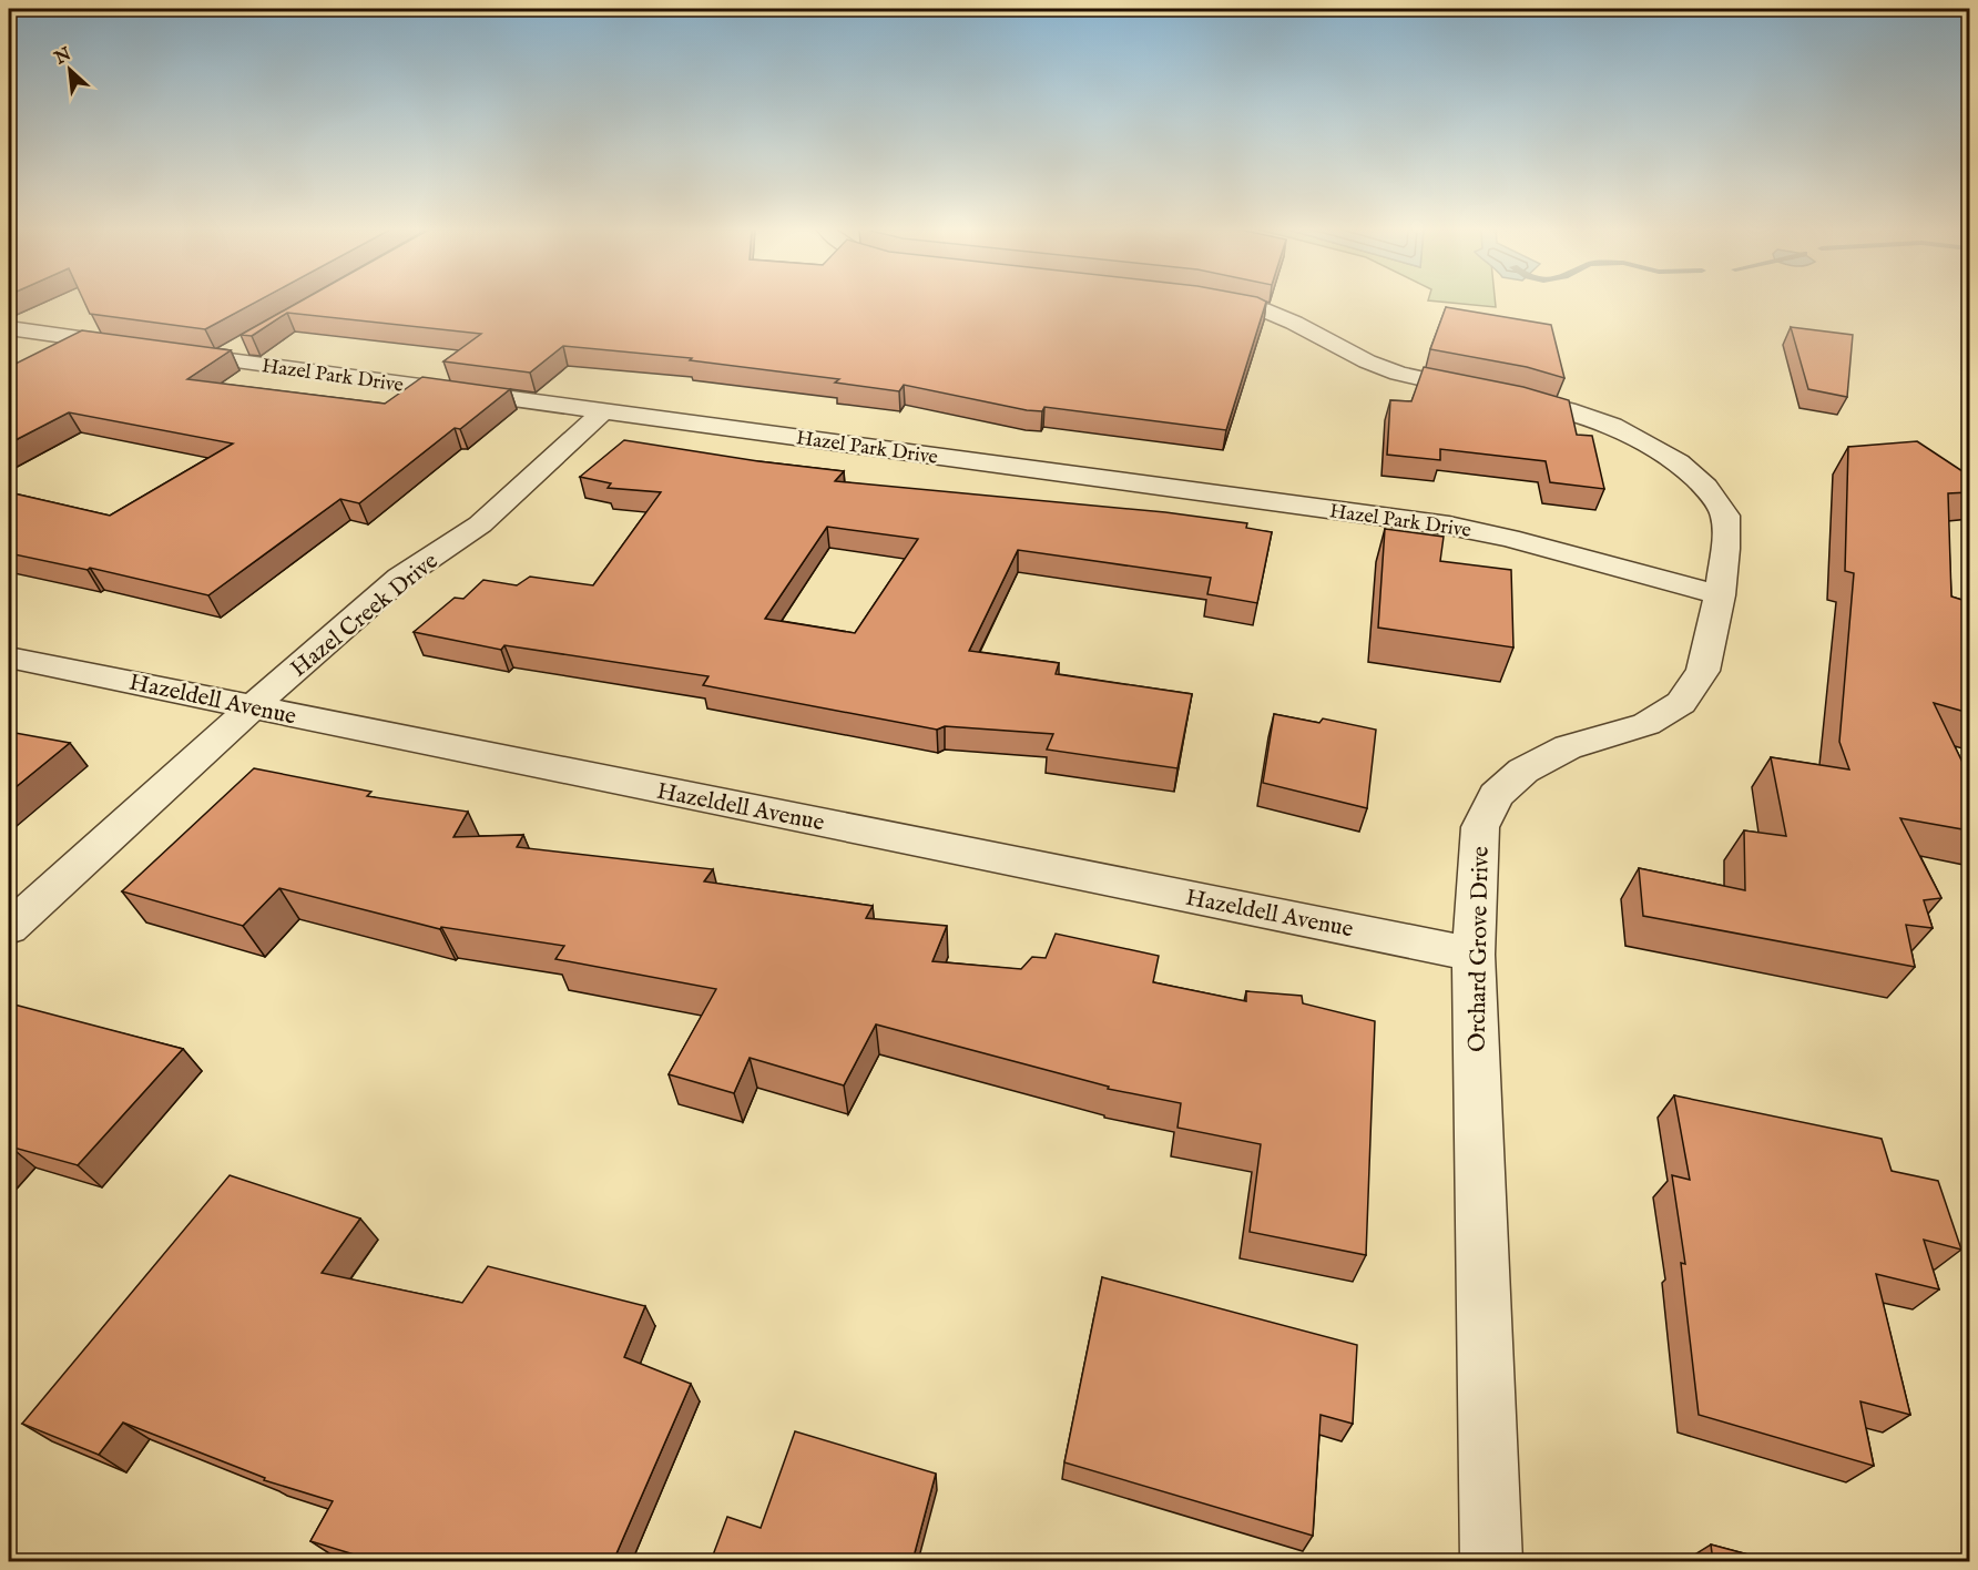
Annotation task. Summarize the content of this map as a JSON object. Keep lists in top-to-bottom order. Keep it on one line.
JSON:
{"streets":{"street":["Hazel Park Drive","Hazel Creek Drive","Hazeldell Avenue","Orchard Grove Drive"]},"crossings":[["Hazel Park Drive","Hazel Creek Drive"],["Hazel Park Drive","Orchard Grove Drive"],["Hazel Creek Drive","Hazeldell Avenue"],["Hazeldell Avenue","Orchard Grove Drive"]],"north":"top left"}
